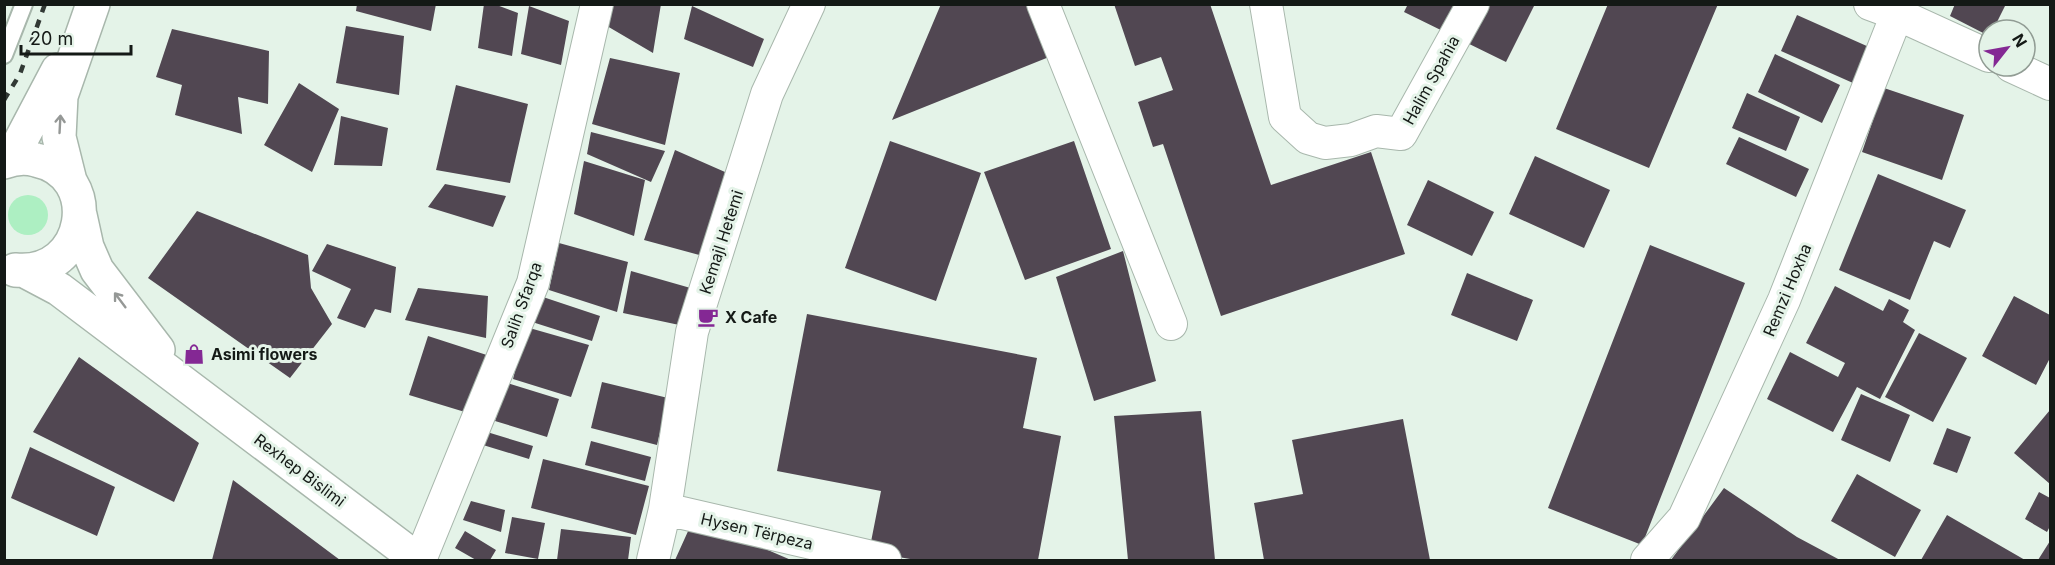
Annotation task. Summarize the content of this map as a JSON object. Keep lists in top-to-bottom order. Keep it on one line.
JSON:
{"streets":{"main road":["Rexhep Bislimi"],"street":["Halim Spahia","Kemajl Hetemi","Remzi Hoxha","Salih Sfarqa","Hysen Tërpeza"]},"crossings":[["Kemajl Hetemi","Hysen Tërpeza"],["Salih Sfarqa","Rexhep Bislimi"]],"one_way":["Rexhep Bislimi"],"places":{"cafe":["X Cafe"],"shop":["Asimi flowers"]},"scale_bar":"20 m","north":"top right"}
